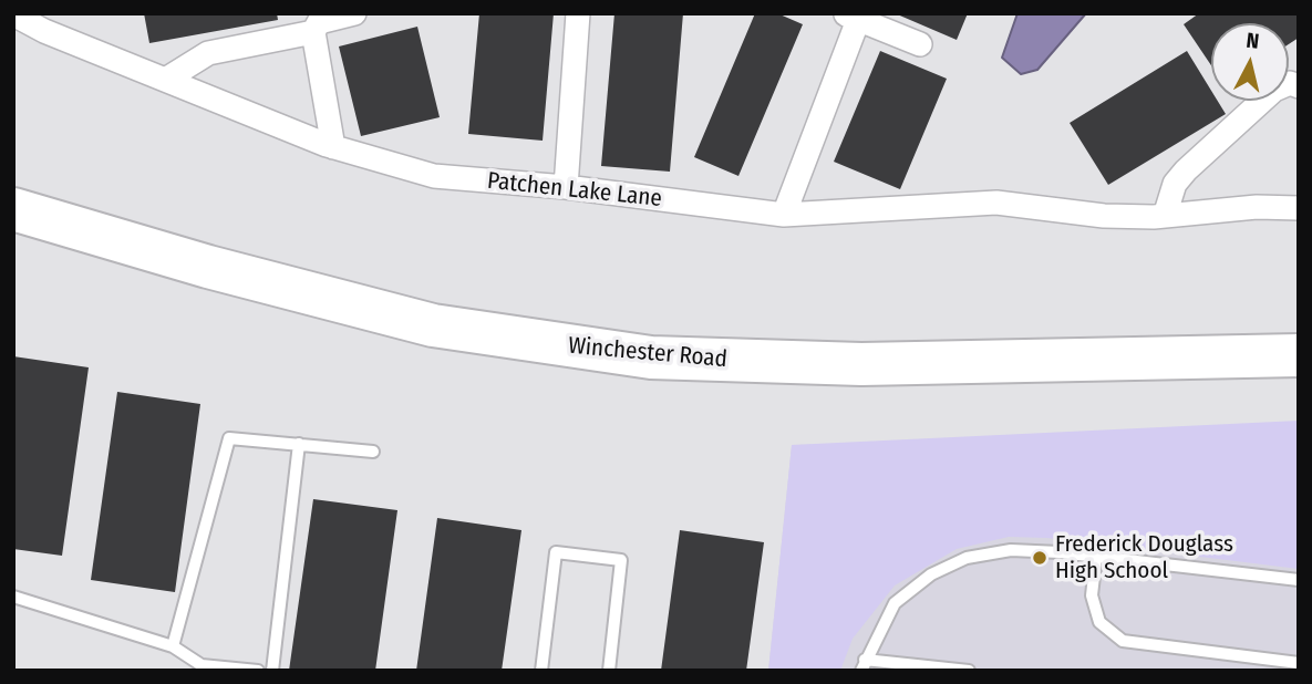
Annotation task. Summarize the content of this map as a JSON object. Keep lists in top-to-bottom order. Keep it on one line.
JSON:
{"streets":{"highway":["Winchester Road"],"street":["Patchen Lake Lane"]},"places":["Frederick Douglass High School"],"north":"top"}
